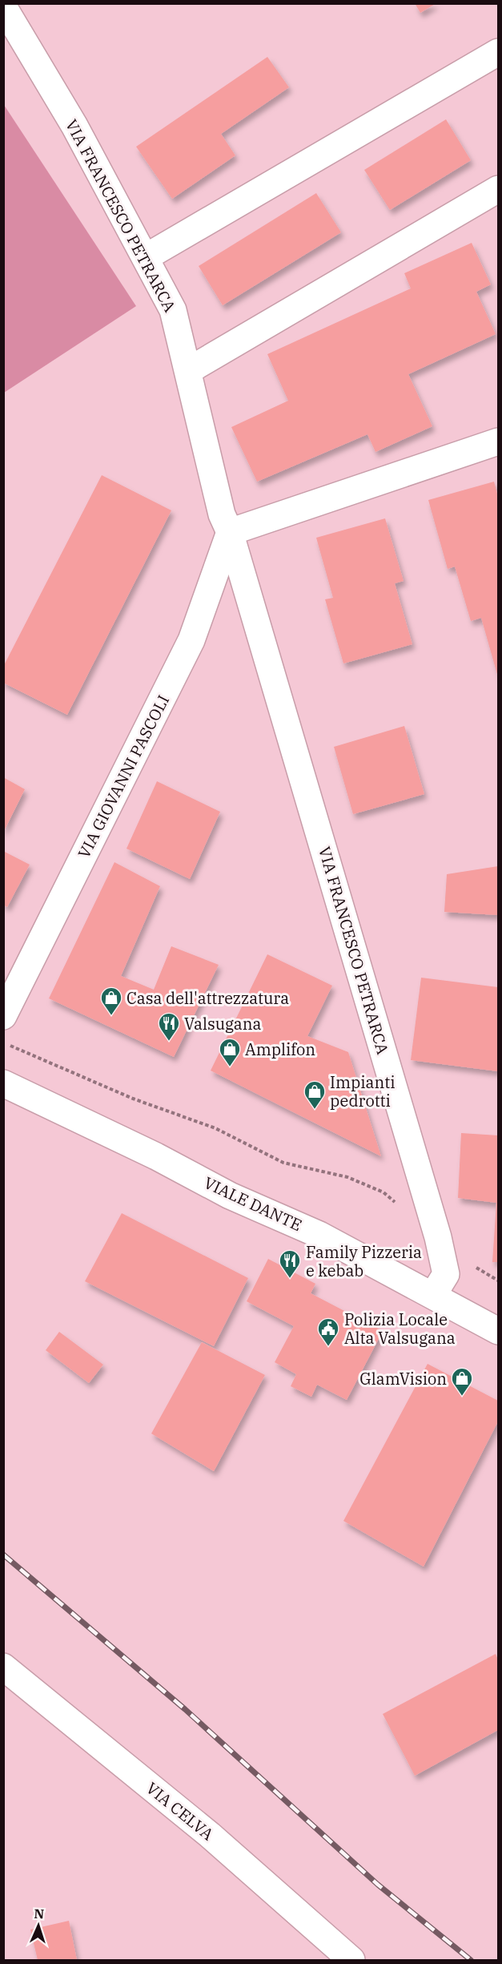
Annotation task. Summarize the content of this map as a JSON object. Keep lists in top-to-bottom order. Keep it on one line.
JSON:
{"streets":{"street":["VIA FRANCESCO PETRARCA","VIA GIOVANNI PASCOLI","VIALE DANTE","VIA CELVA"]},"crossings":[["VIA FRANCESCO PETRARCA","VIA GIOVANNI PASCOLI"],["VIA FRANCESCO PETRARCA","VIALE DANTE"]],"places":{"shop":["Casa dell'attrezzatura","Amplifon","Impianti pedrotti","GlamVision"],"restaurant":["Valsugana","Family Pizzeria e kebab"],"public building":["Polizia Locale Alta Valsugana"]},"north":"top"}
